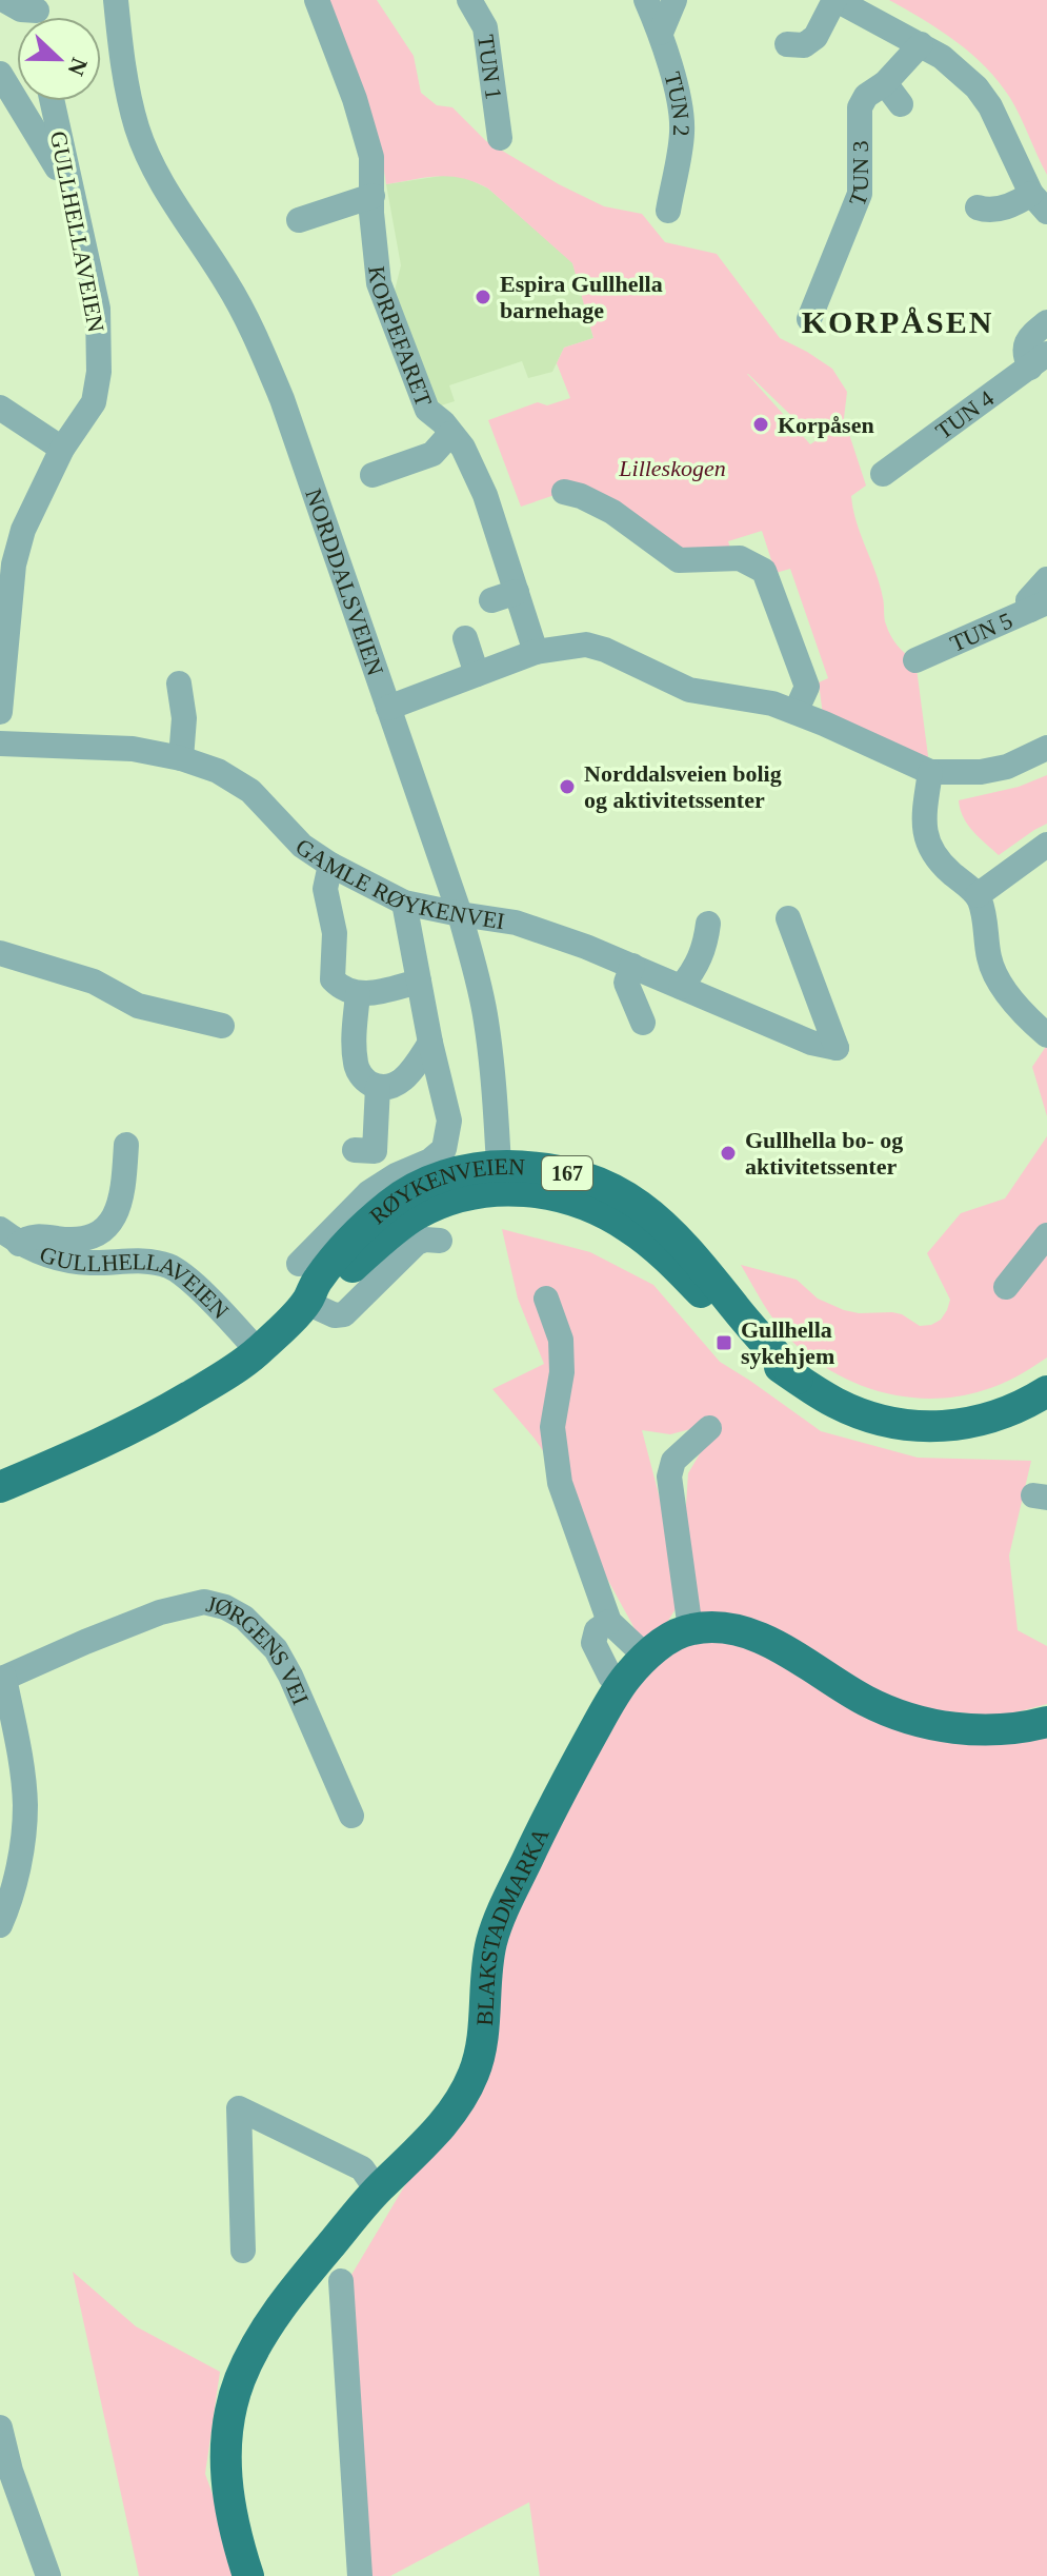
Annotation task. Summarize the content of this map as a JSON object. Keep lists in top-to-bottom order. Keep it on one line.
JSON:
{"streets":{"main road":["167","RØYKENVEIEN","BLAKSTADMARKA"],"street":["TUN 1","TUN 2","TUN 3","GULLHELLAVEIEN","KORPEFARET","TUN 4","NORDDALSVEIEN","TUN 5","GAMLE RØYKENVEI","JØRGENS VEI"]},"crossings":[["GULLHELLAVEIEN","RØYKENVEIEN"],["NORDDALSVEIEN","GAMLE RØYKENVEI"],["NORDDALSVEIEN","RØYKENVEIEN"]],"districts":["KORPÅSEN"],"parks":["Lilleskogen"],"places":{"other":["Espira Gullhella barnehage","Korpåsen","Norddalsveien bolig og aktivitetssenter","Gullhella bo- og aktivitetssenter"],"transit":["Gullhella sykehjem"]},"north":"right"}
